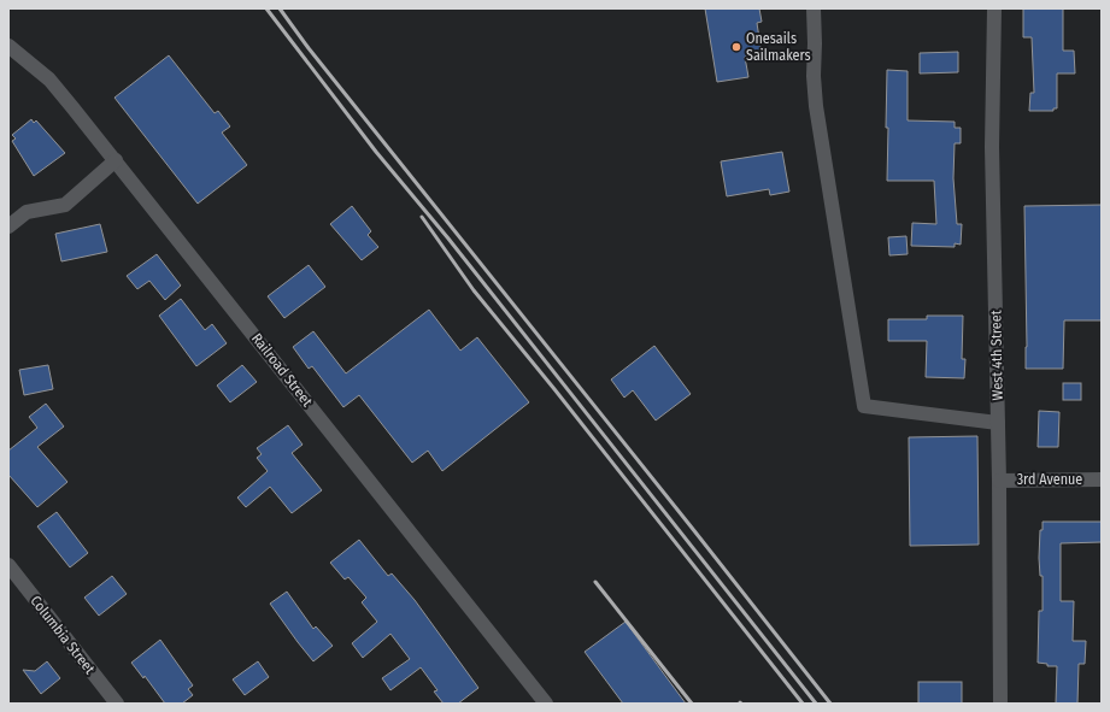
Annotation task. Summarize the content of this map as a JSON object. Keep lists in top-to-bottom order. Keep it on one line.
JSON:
{"streets":{"street":["West 4th Street","Railroad Street","3rd Avenue","Columbia Street"]},"crossings":[["West 4th Street","3rd Avenue"]],"places":["Onesails Sailmakers"]}
